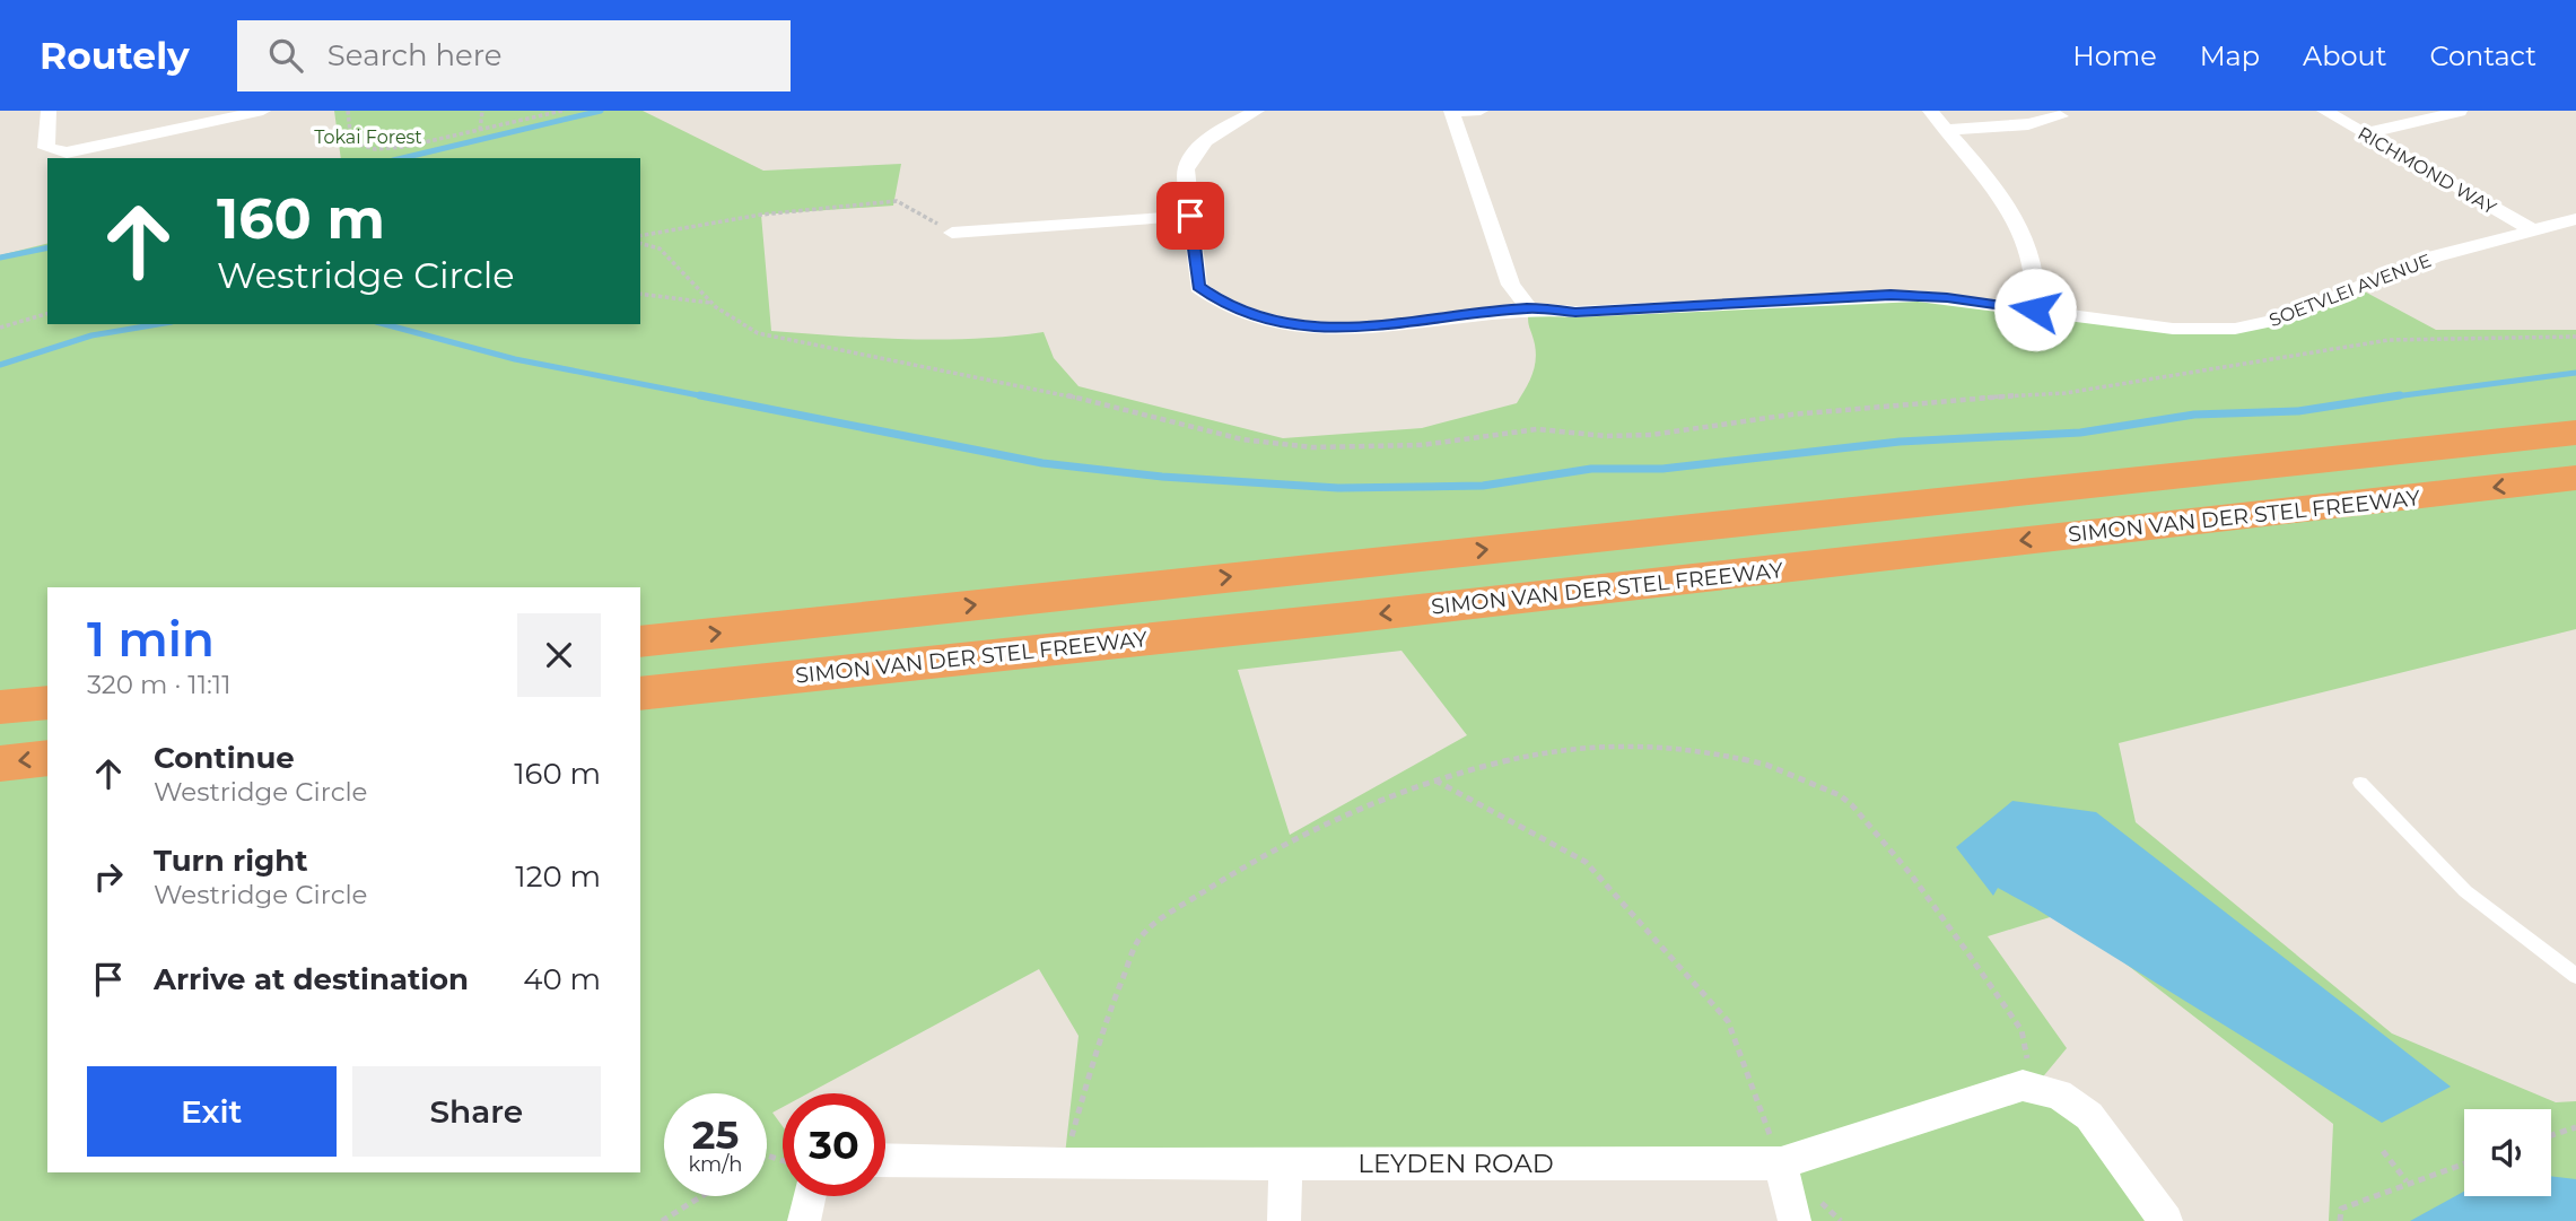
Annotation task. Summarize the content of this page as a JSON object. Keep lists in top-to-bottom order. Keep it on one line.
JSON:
{"streets":{"highway":["SIMON VAN DER STEL FREEWAY"],"street":["RICHMOND WAY","SOETVLEI AVENUE","LEYDEN ROAD"]},"crossings":[["RICHMOND WAY","SOETVLEI AVENUE"]],"parks":["Tokai Forest"],"page":{"header":"Routely","search":"Search here","nav":["Home","Map","About","Contact"],"turn":["160 m","Westridge Circle"],"heading":["1 min","320 m · 11:11"],"list":[{"name":"Continue","note":"Westridge Circle","value":"160 m"},{"name":"Turn right","note":"Westridge Circle","value":"120 m"},{"name":"Arrive at destination","value":"40 m"}],"buttons":["Exit","Share"],"speed":"25 km/h","limit":"30"}}
